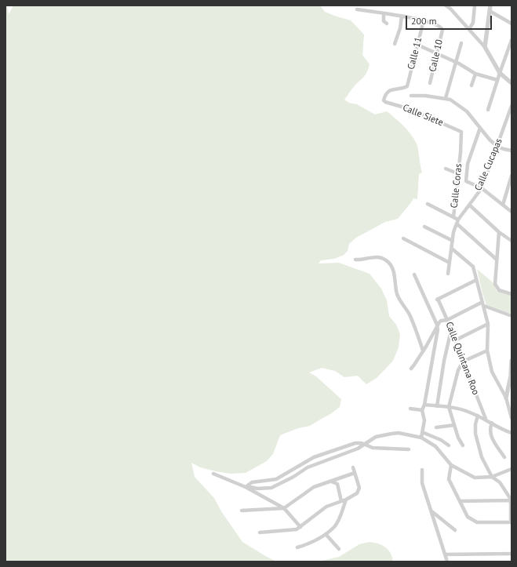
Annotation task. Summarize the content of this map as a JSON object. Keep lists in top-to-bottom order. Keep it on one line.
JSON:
{"streets":{"street":["Calle 11","Calle 10","Calle Siete","Calle Cucapas","Calle Coras","Calle Quintana Roo"]},"crossings":[["Calle 11","Calle 10"],["Calle 11","Calle Siete"],["Calle Siete","Calle Coras"],["Calle Cucapas","Calle Coras"]],"scale_bar":"200 m"}
